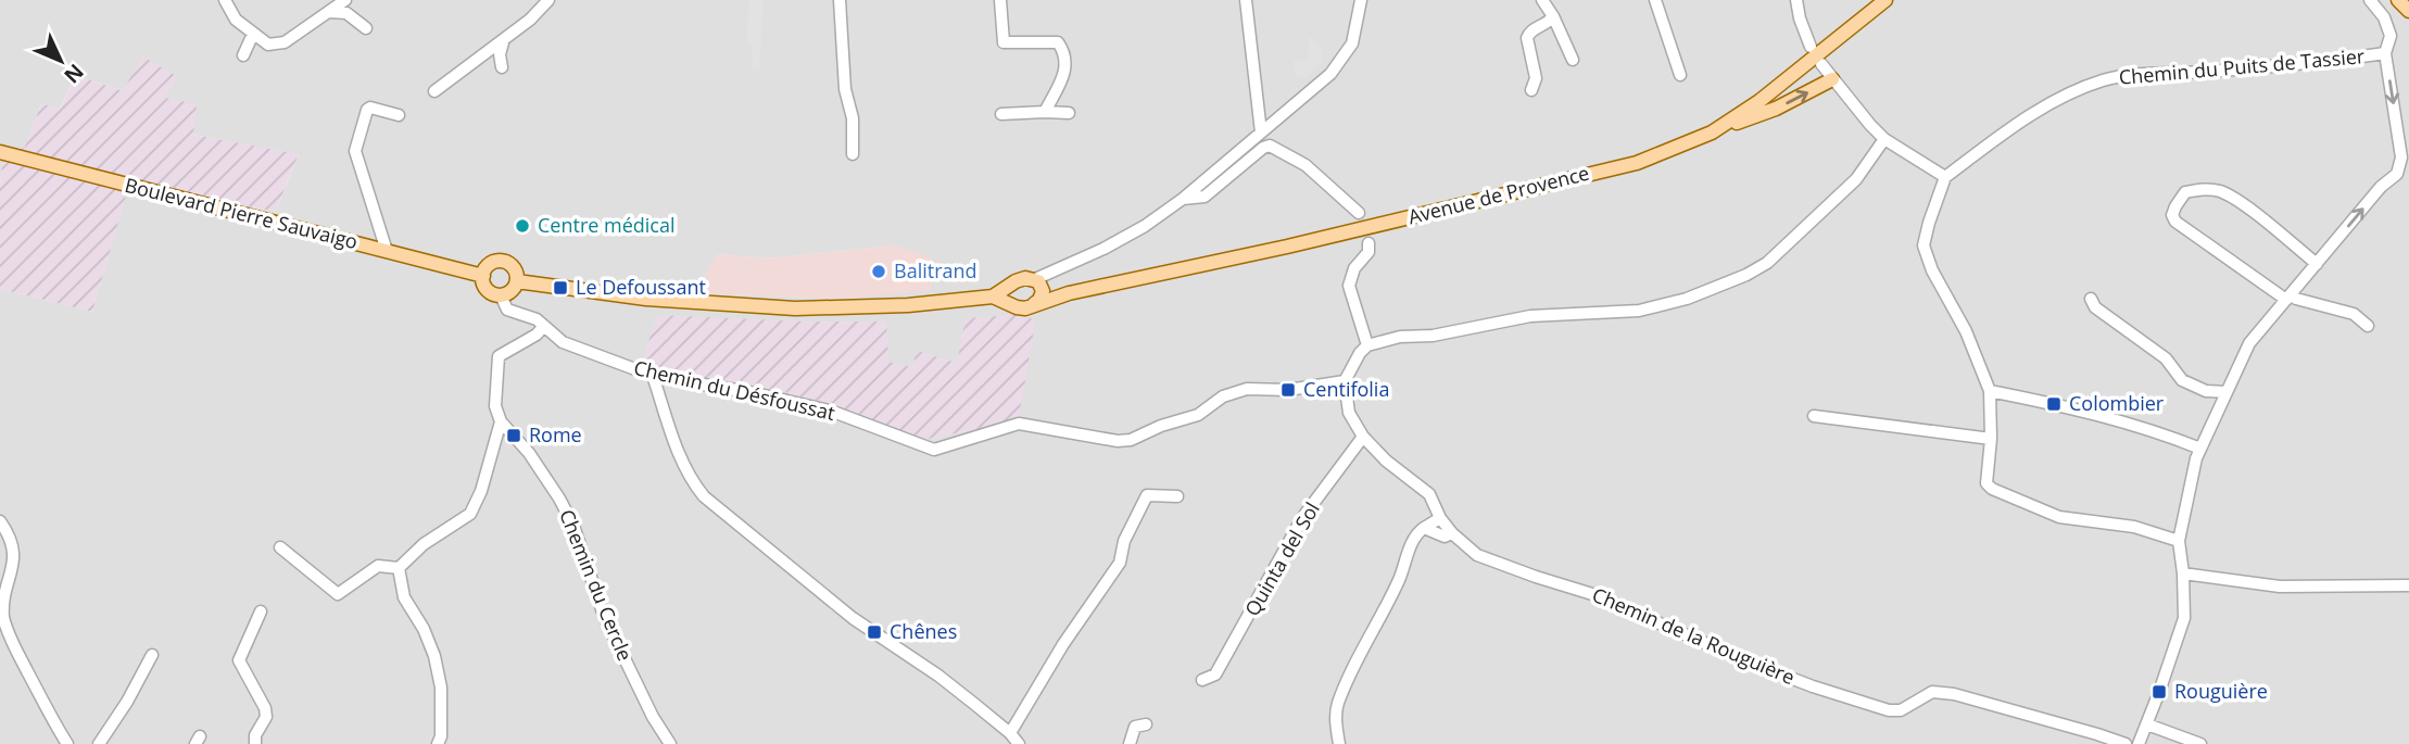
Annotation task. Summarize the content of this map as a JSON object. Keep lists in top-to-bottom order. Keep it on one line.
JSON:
{"streets":{"main road":["Avenue de Provence","Boulevard Pierre Sauvaigo"],"street":["Chemin du Puits de Tassier","Chemin du Désfoussat","Quinta del Sol","Chemin du Cercle","Chemin de la Rouguière"]},"crossings":[["Boulevard Pierre Sauvaigo","Chemin du Désfoussat"],["Chemin du Désfoussat","Chemin de la Rouguière"],["Quinta del Sol","Chemin de la Rouguière"]],"places":{"other":["Centre médical","Balitrand"],"transit":["Le Defoussant","Centifolia","Colombier","Rome","Chênes","Rouguière"]},"north":"bottom right"}
